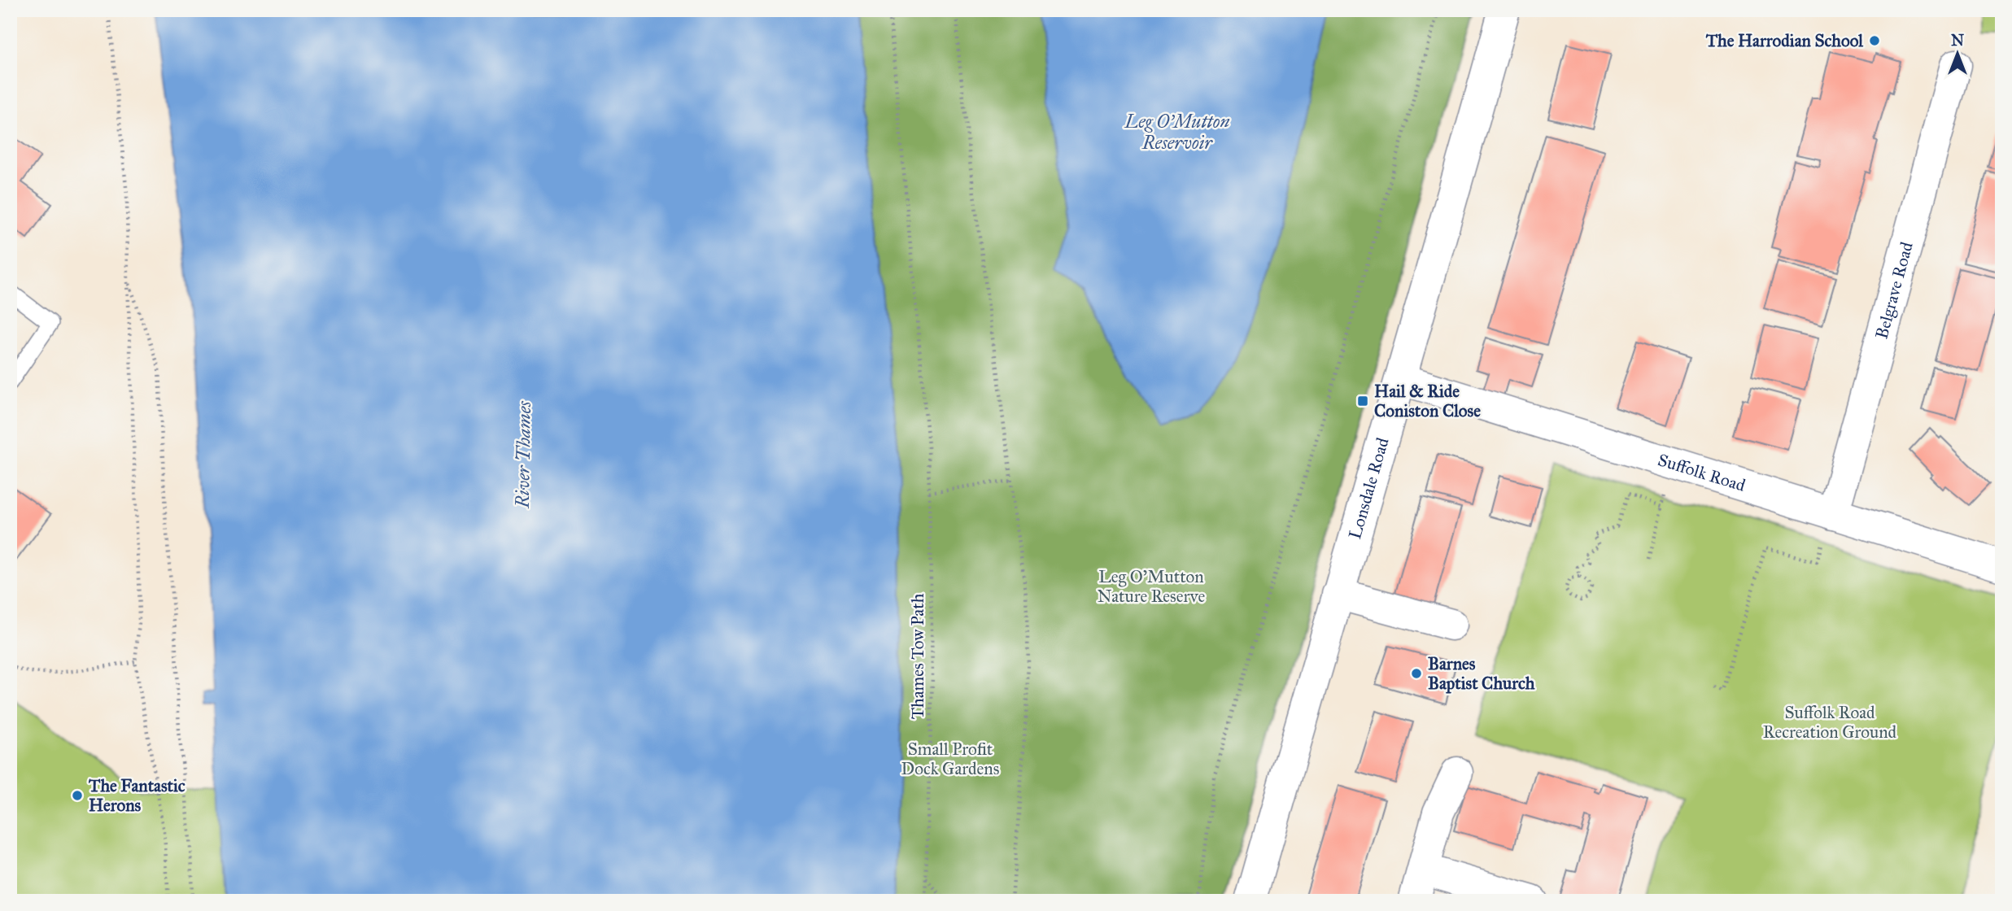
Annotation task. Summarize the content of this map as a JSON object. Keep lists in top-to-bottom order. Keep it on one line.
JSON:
{"streets":{"street":["Belgrave Road","Suffolk Road","Lonsdale Road"],"path":["Thames Tow Path"]},"crossings":[["Belgrave Road","Suffolk Road"],["Suffolk Road","Lonsdale Road"]],"water":["Leg O'Mutton Reservoir","River Thames"],"parks":["Leg O'Mutton Nature Reserve","Suffolk Road Recreation Ground","Small Profit Dock Gardens"],"places":{"other":["The Harrodian School","Barnes Baptist Church","The Fantastic Herons"],"transit":["Hail & Ride Coniston Close"]},"north":"top"}
